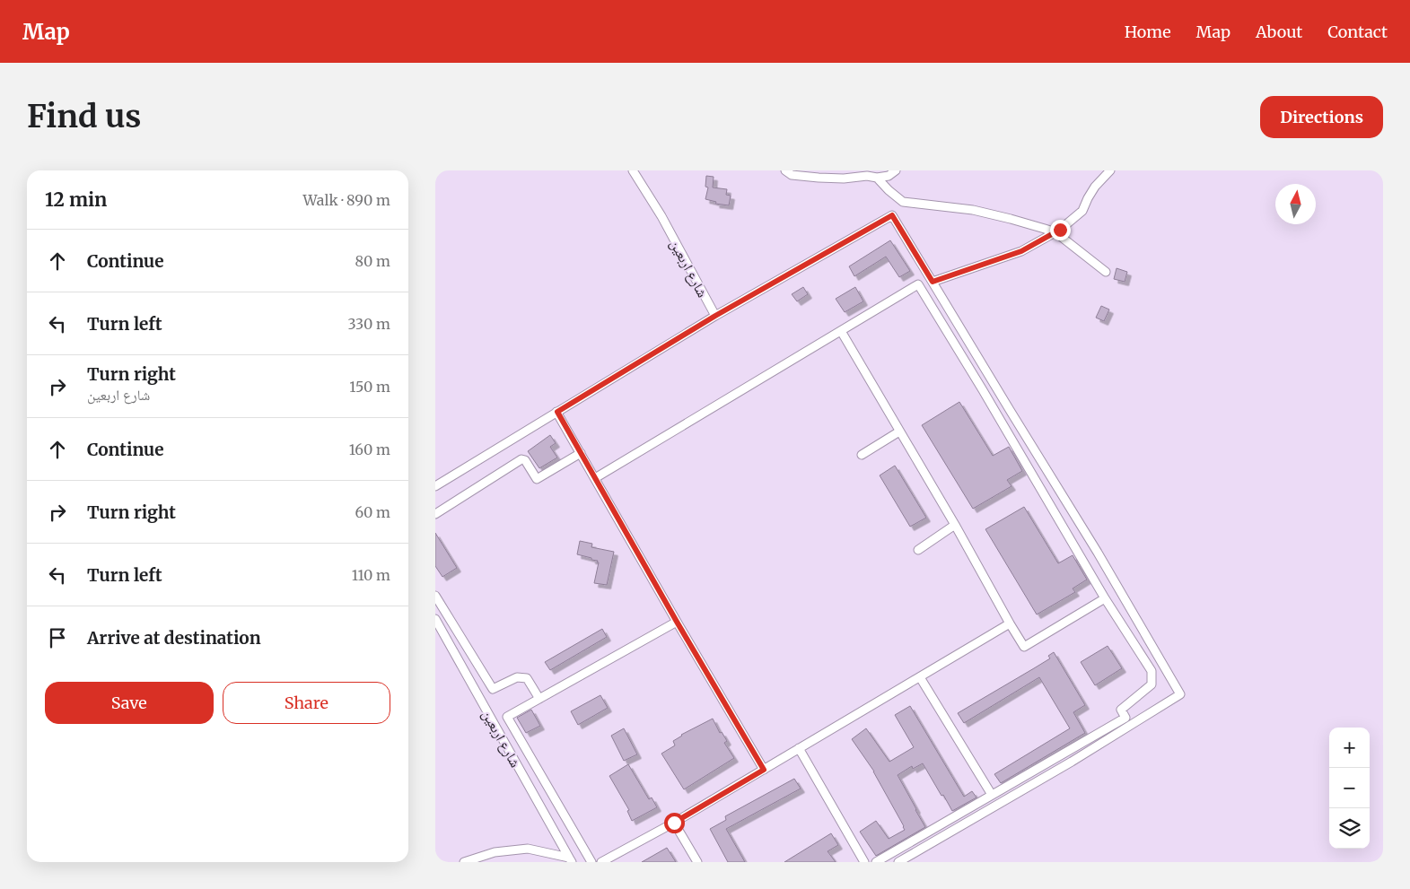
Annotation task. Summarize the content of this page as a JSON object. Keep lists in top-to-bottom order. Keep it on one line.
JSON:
{"streets":{"street":["شارع اربعين"]},"north":"top","page":{"header":"Map","nav":["Home","Map","About","Contact"],"buttons":["Directions",["Save","Share"]],"title":"Find us","heading":["12 min","Walk · 890 m"],"list":[["Continue","80 m"],["Turn left","330 m"],["Turn right","شارع اربعين","150 m"],["Continue","160 m"],["Turn right","60 m"],["Turn left","110 m"],"Arrive at destination"],"map_buttons":["+","−"]}}
